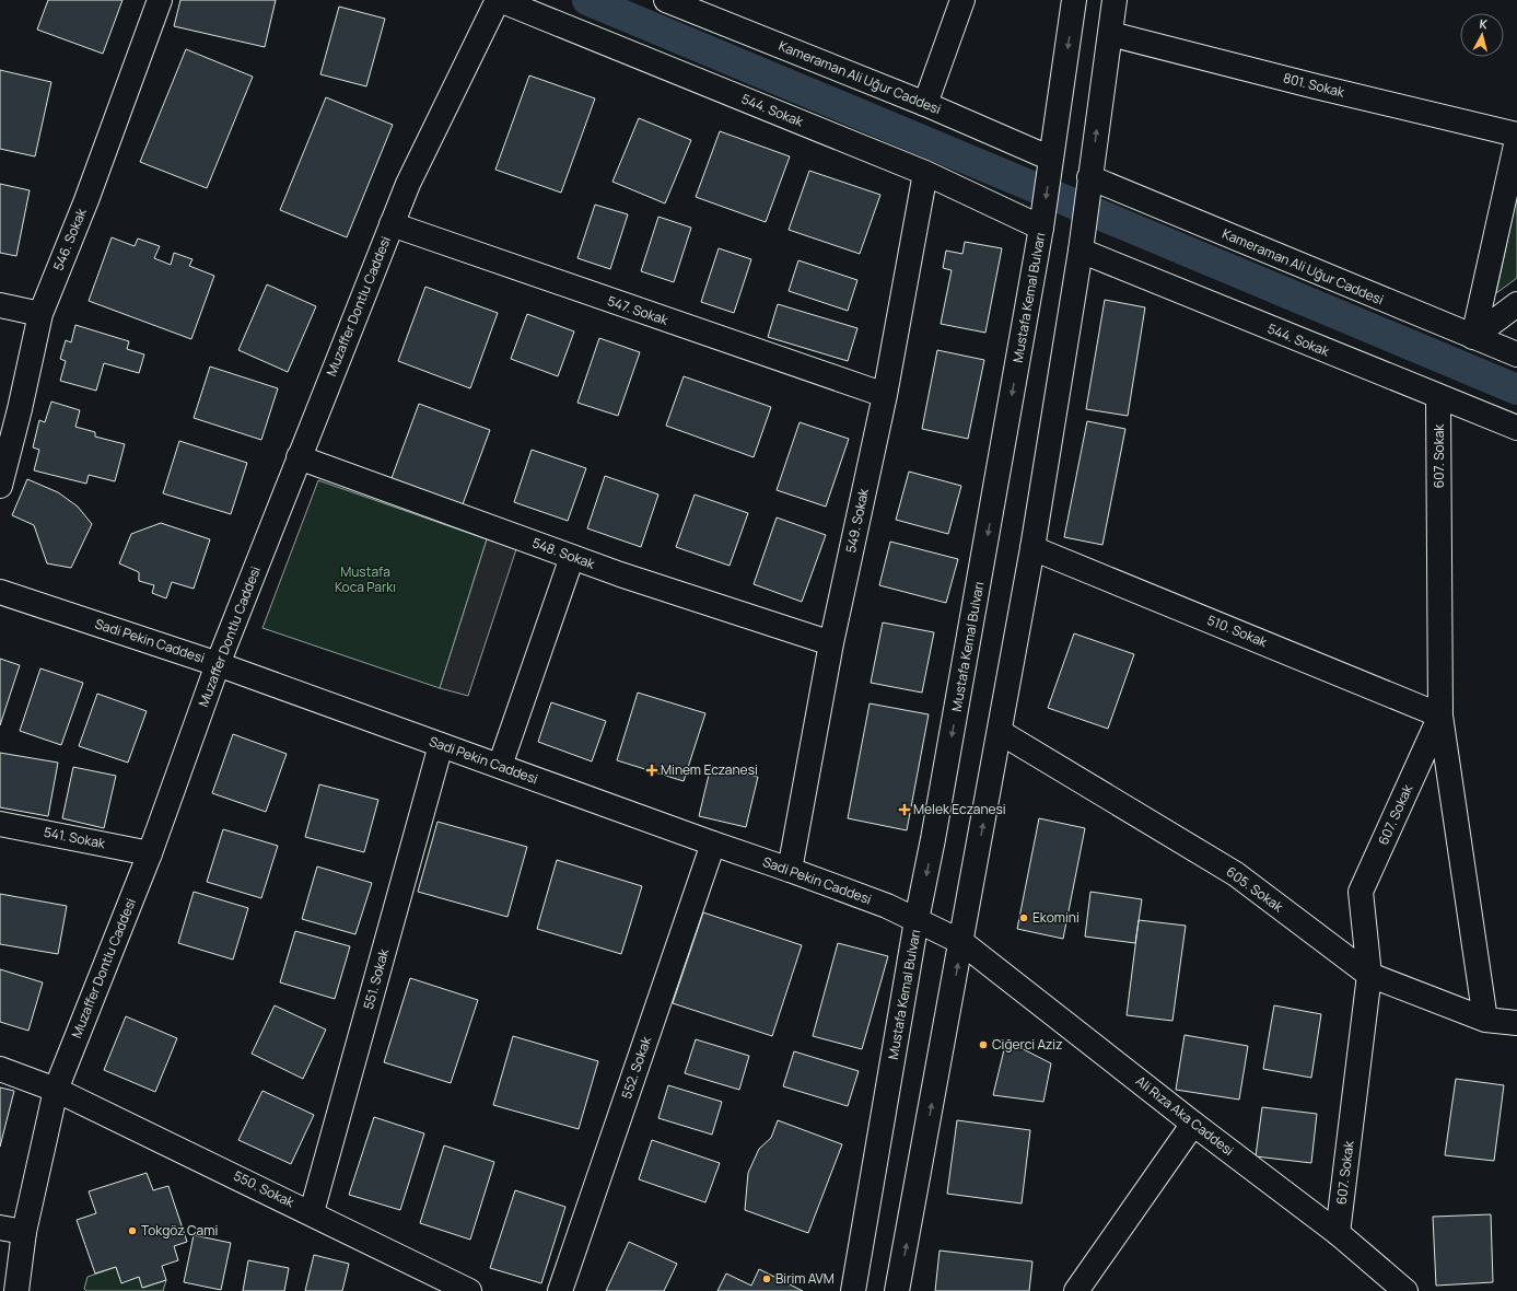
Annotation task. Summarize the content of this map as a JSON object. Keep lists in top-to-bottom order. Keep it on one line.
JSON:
{"streets":{"street":["Kameraman Ali Uğur Caddesi","801. Sokak","544. Sokak","546. Sokak","Mustafa Kemal Bulvarı","Muzaffer Dontlu Caddesi","547. Sokak","607. Sokak","549. Sokak","548. Sokak","510. Sokak","Sadi Pekin Caddesi","541. Sokak","605. Sokak","551. Sokak","552. Sokak","Ali Rıza Aka Caddesi","550. Sokak"]},"crossings":[["Kameraman Ali Uğur Caddesi","Mustafa Kemal Bulvarı"],["544. Sokak","Mustafa Kemal Bulvarı"],["544. Sokak","Muzaffer Dontlu Caddesi"],["544. Sokak","607. Sokak"],["544. Sokak","549. Sokak"],["Mustafa Kemal Bulvarı","Sadi Pekin Caddesi"],["Muzaffer Dontlu Caddesi","547. Sokak"],["Muzaffer Dontlu Caddesi","548. Sokak"],["Muzaffer Dontlu Caddesi","Sadi Pekin Caddesi"],["Muzaffer Dontlu Caddesi","541. Sokak"],["Muzaffer Dontlu Caddesi","550. Sokak"],["547. Sokak","549. Sokak"],["607. Sokak","510. Sokak"],["607. Sokak","605. Sokak"],["607. Sokak","Ali Rıza Aka Caddesi"],["549. Sokak","548. Sokak"],["549. Sokak","Sadi Pekin Caddesi"],["Sadi Pekin Caddesi","551. Sokak"],["Sadi Pekin Caddesi","552. Sokak"],["Sadi Pekin Caddesi","Ali Rıza Aka Caddesi"],["551. Sokak","550. Sokak"]],"parks":["Mustafa Koca Parkı"],"places":{"health":["Minem Eczanesi","Melek Eczanesi"],"other":["Ekomini","Ciğerci Aziz","Tokgöz Cami","Birim AVM"]},"north":"top"}
